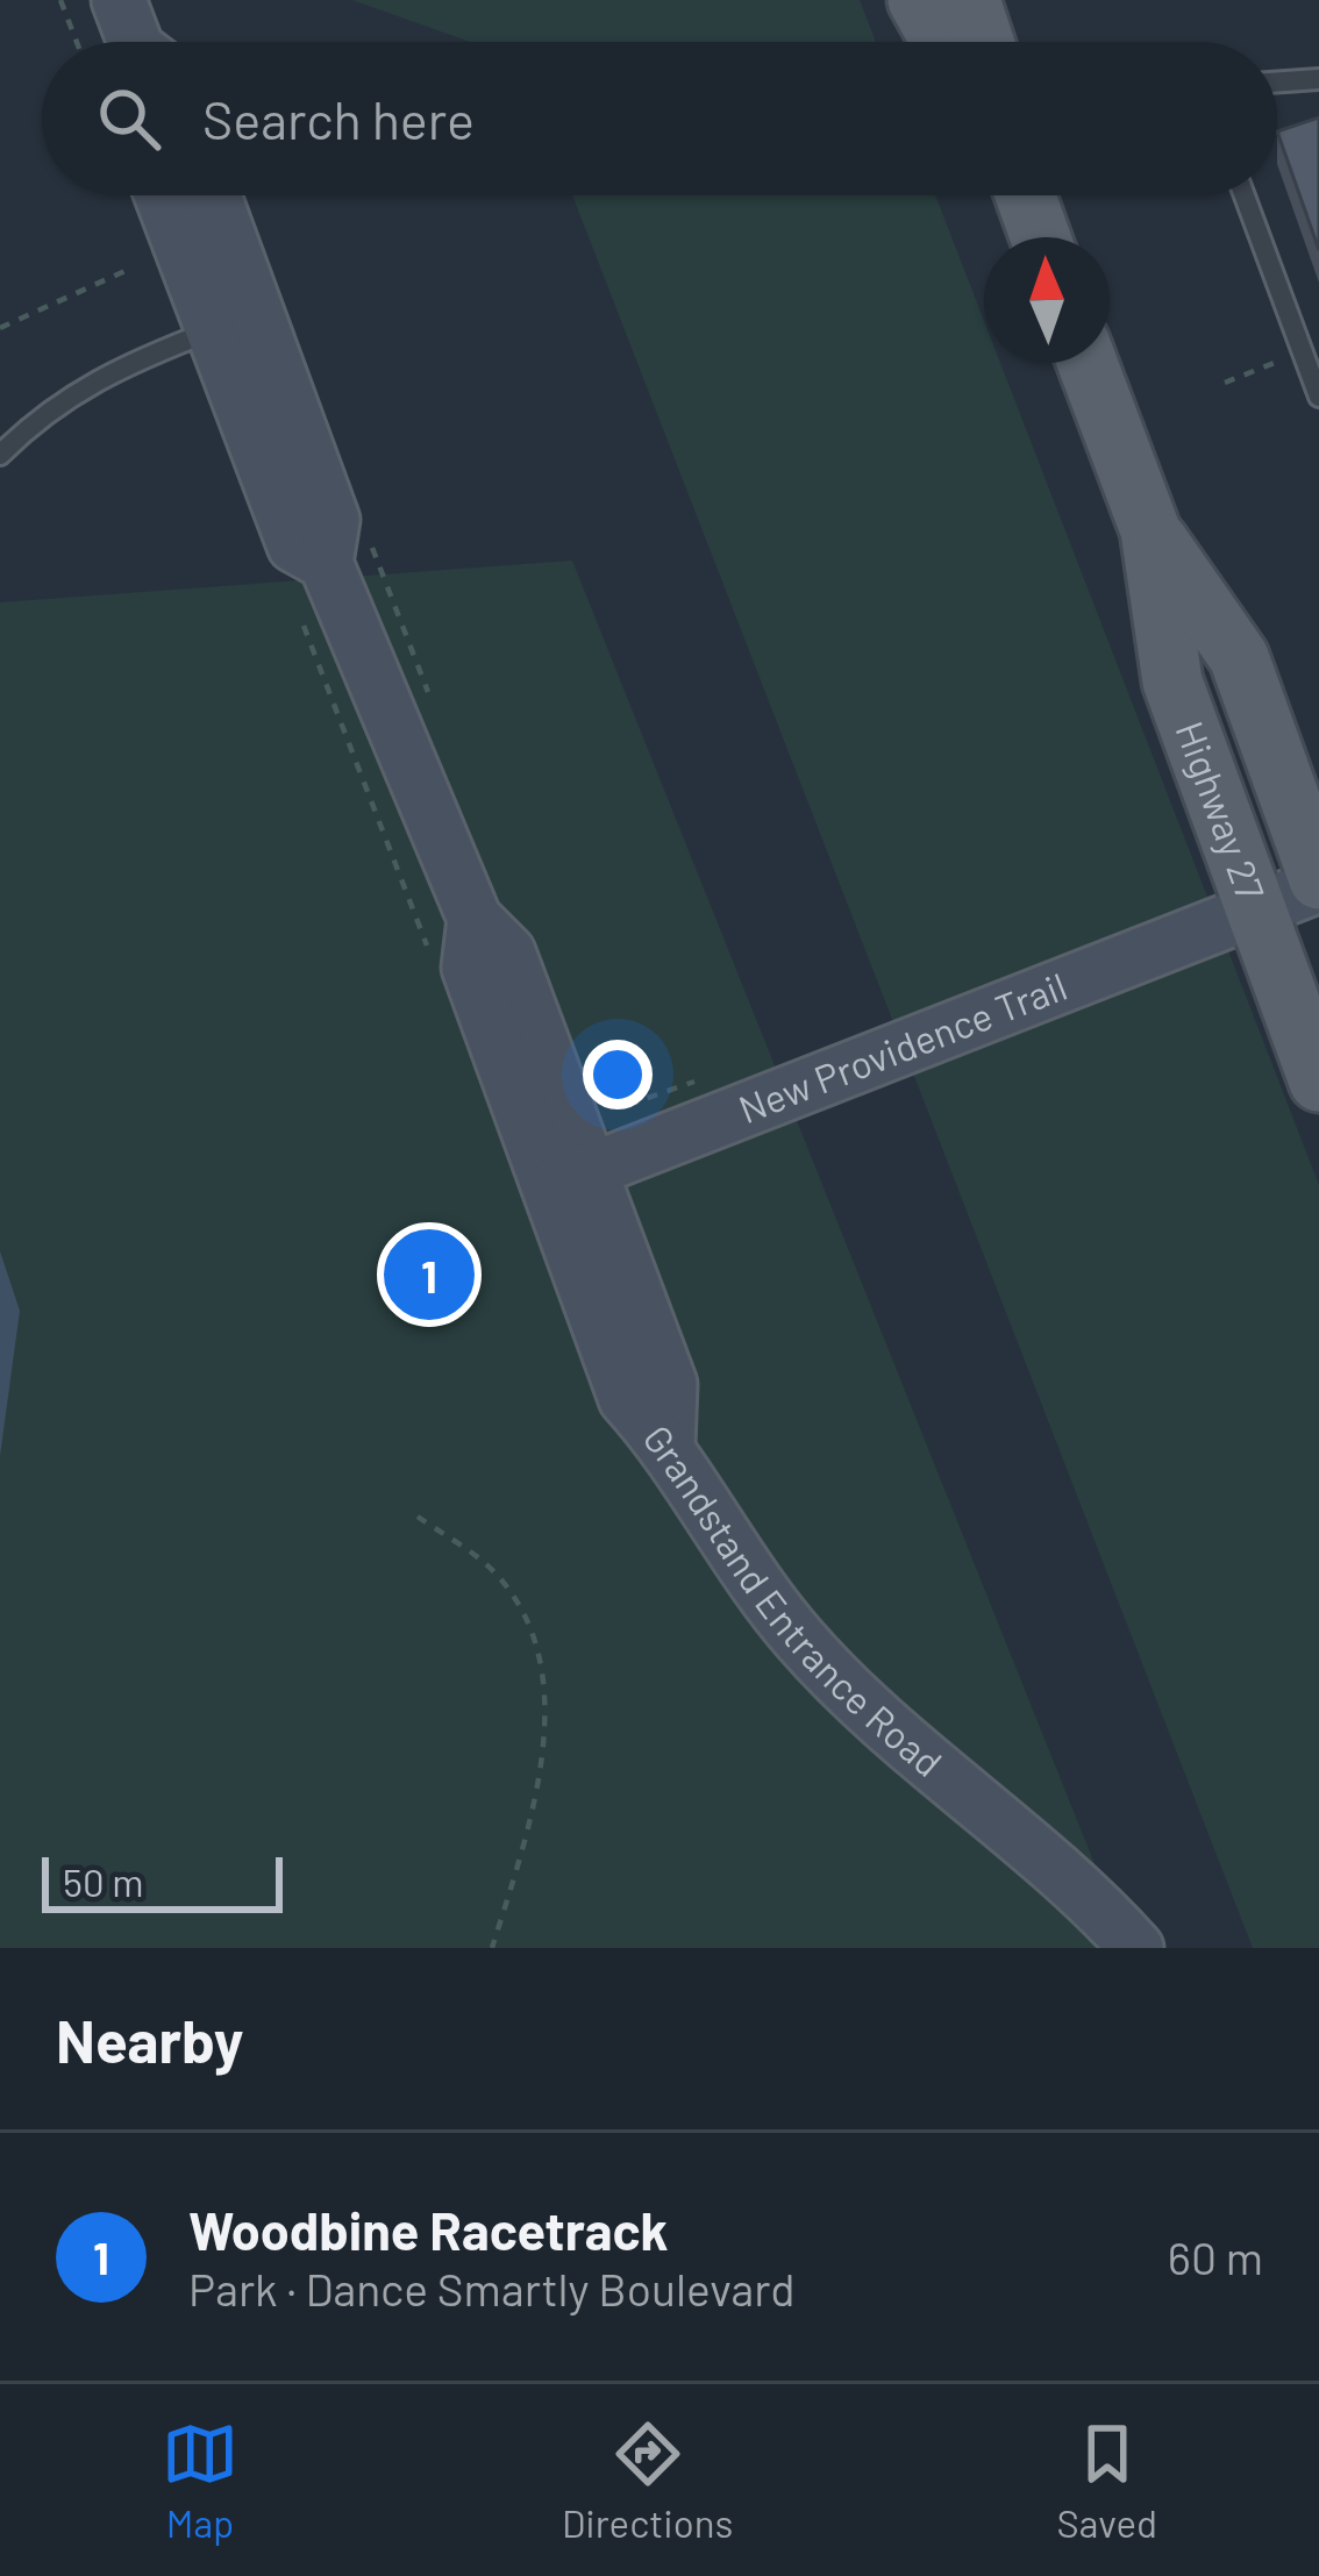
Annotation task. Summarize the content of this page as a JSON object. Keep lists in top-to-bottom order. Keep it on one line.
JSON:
{"streets":{"main road":["Highway 27"],"street":["New Providence Trail","Grandstand Entrance Road"]},"crossings":[["Highway 27","New Providence Trail"],["New Providence Trail","Grandstand Entrance Road"]],"scale_bar":"50 m","north":"top","page":{"search":"Search here","pins":"1","scale":"50 m","heading":"Nearby","list":[{"mark":"1","name":"Woodbine Racetrack","note":"Park · Dance Smartly Boulevard","value":"60 m"}],"nav":["Map","Directions","Saved"]}}
